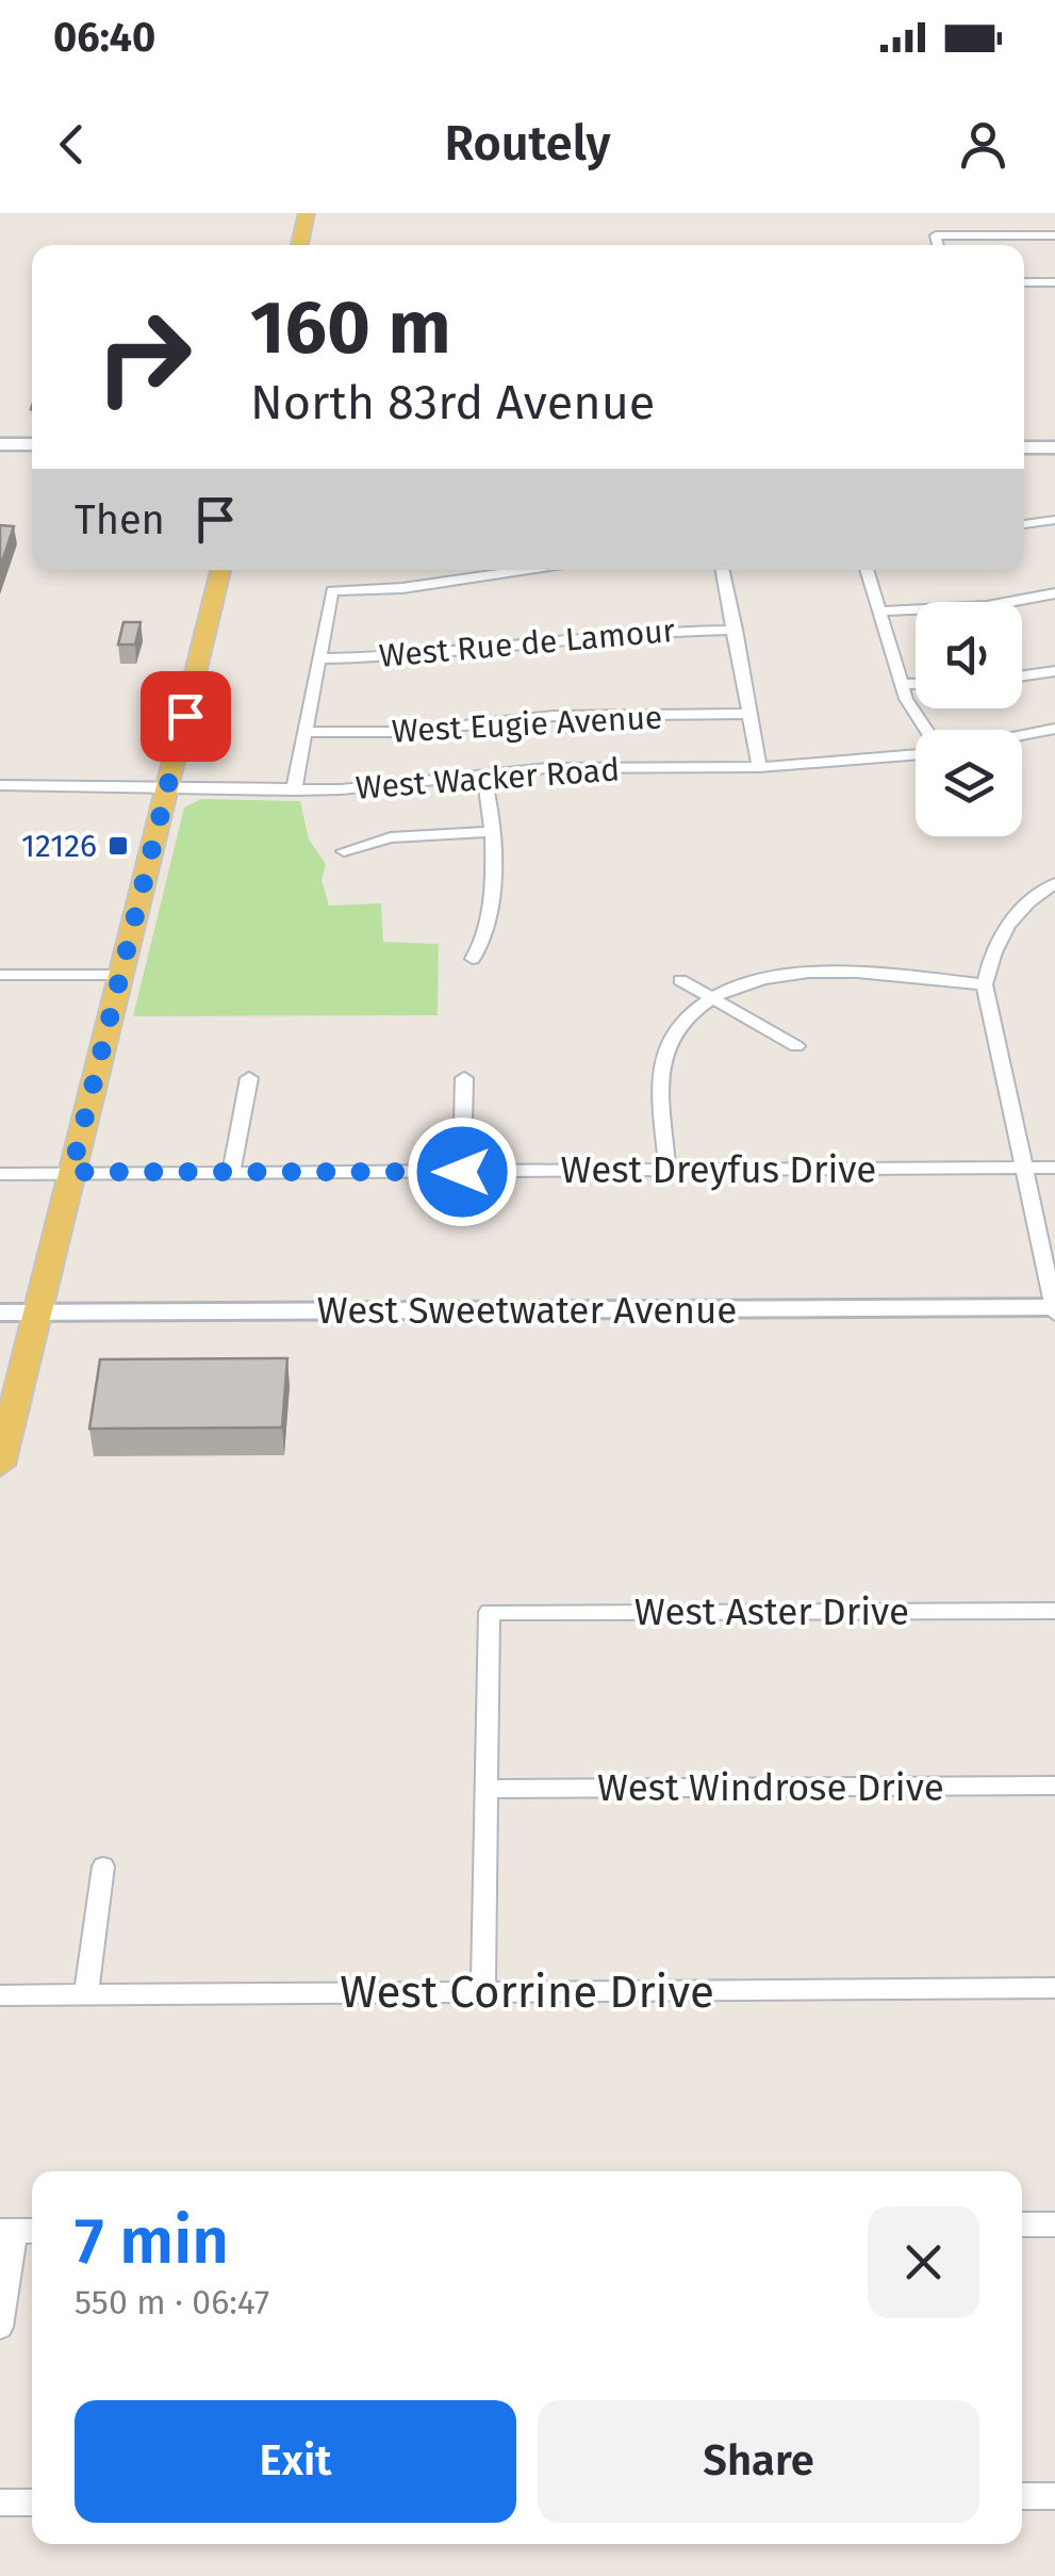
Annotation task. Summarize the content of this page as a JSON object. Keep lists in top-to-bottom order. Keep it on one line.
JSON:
{"streets":{"street":["West Rue de Lamour","West Eugie Avenue","West Wacker Road","West Dreyfus Drive","West Sweetwater Avenue","West Aster Drive","West Windrose Drive","West Corrine Drive"]},"crossings":[["West Aster Drive","West Windrose Drive"]],"places":{"transit":["12126"]},"page":{"status":"06:40","header":"Routely","turn":["160 m","North 83rd Avenue"],"then":"Then","heading":["7 min","550 m · 06:47"],"buttons":["Exit","Share"]}}
